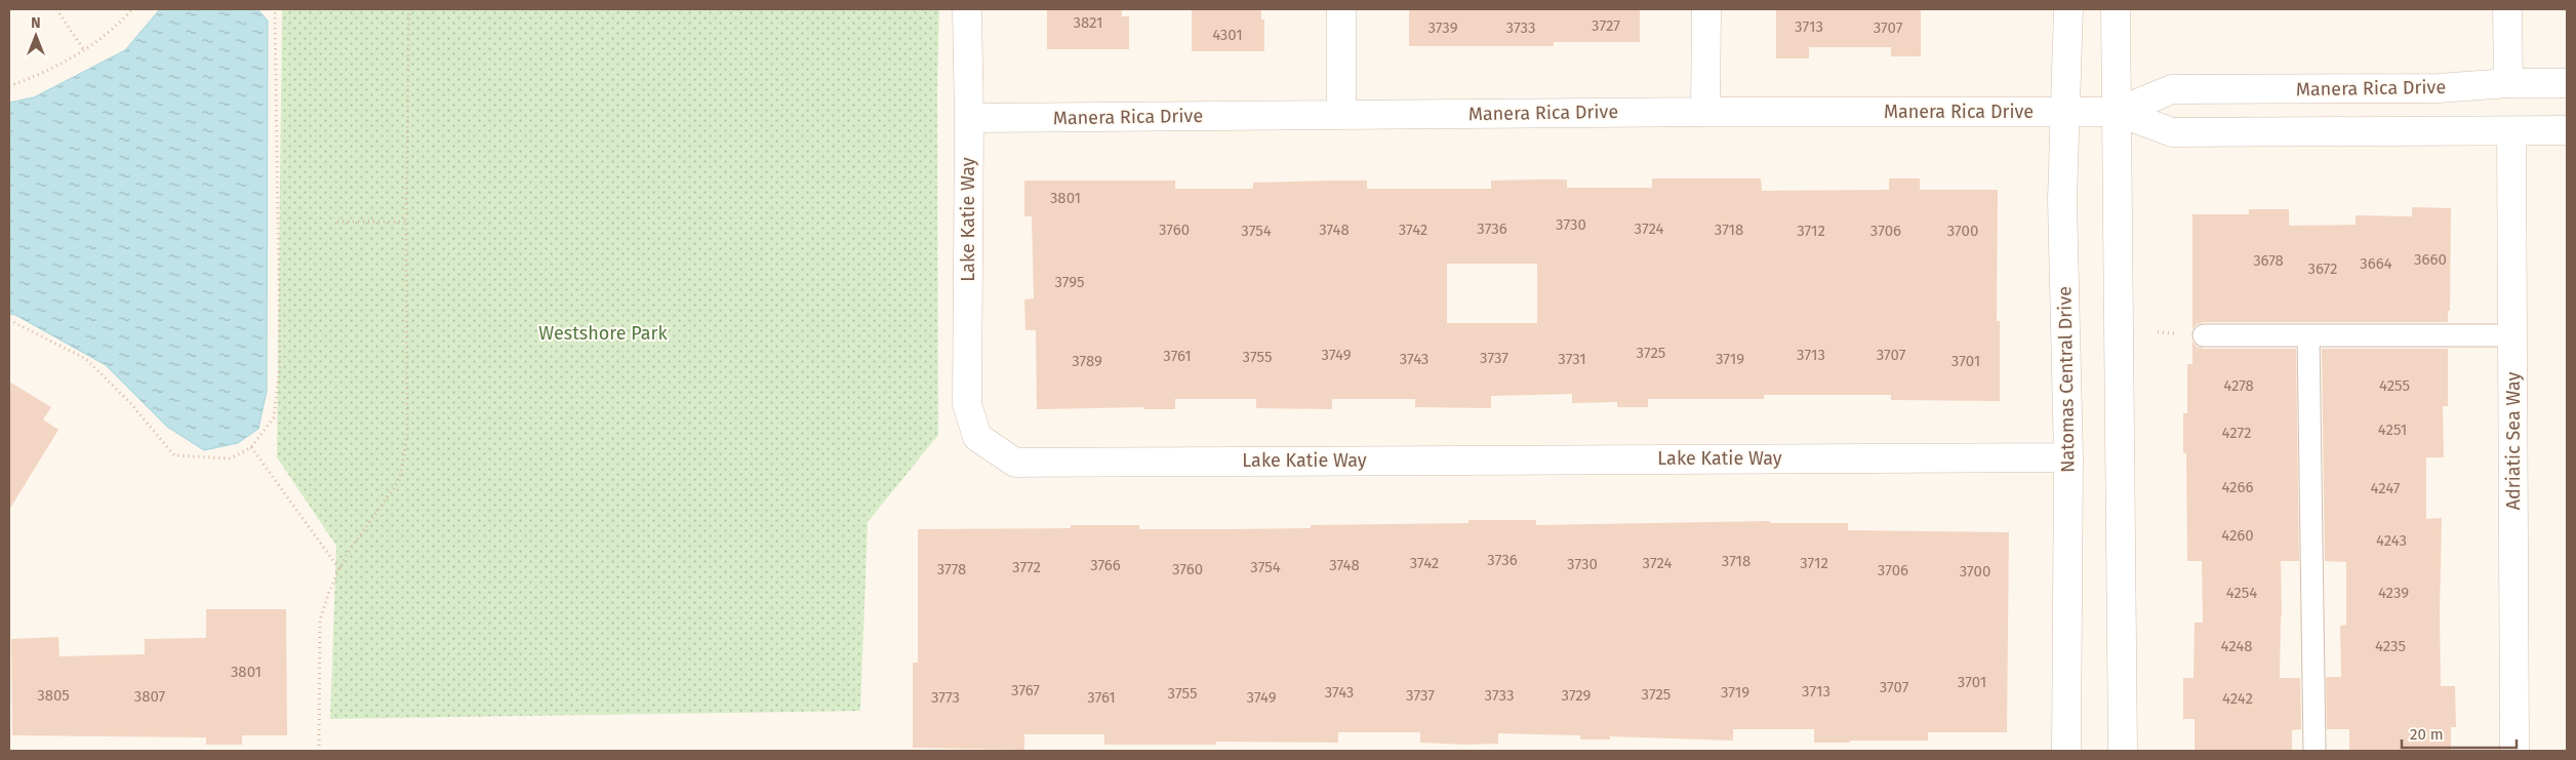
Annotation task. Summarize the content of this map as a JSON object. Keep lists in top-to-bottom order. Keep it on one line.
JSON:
{"streets":{"street":["Manera Rica Drive","Lake Katie Way","Natomas Central Drive","Adriatic Sea Way"]},"crossings":[["Manera Rica Drive","Lake Katie Way"],["Manera Rica Drive","Natomas Central Drive"],["Manera Rica Drive","Adriatic Sea Way"],["Lake Katie Way","Natomas Central Drive"]],"parks":["Westshore Park"],"house_numbers":["3821","3727","3713","3739","3733","3707","4301","3801","3730","3736","3724","3760","3748","3742","3718","3754","3712","3706","3700","3660","3678","3664","3672","3795","3725","3749","3713","3707","3761","3755","3737","3743","3731","3719","3789","3701","4278","4255","4251","4272","4266","4247","4260","4243","3736","3718","3742","3724","3712","3730","3766","3748","3772","3754","3778","3760","3706","3700","4254","4239","4248","4235","3801","3701","3707","3767","3713","3743","3719","3755","3725","3805","3737","3733","3729","3807","3773","3761","3749","4242"],"scale_bar":"20 m","north":"top"}
